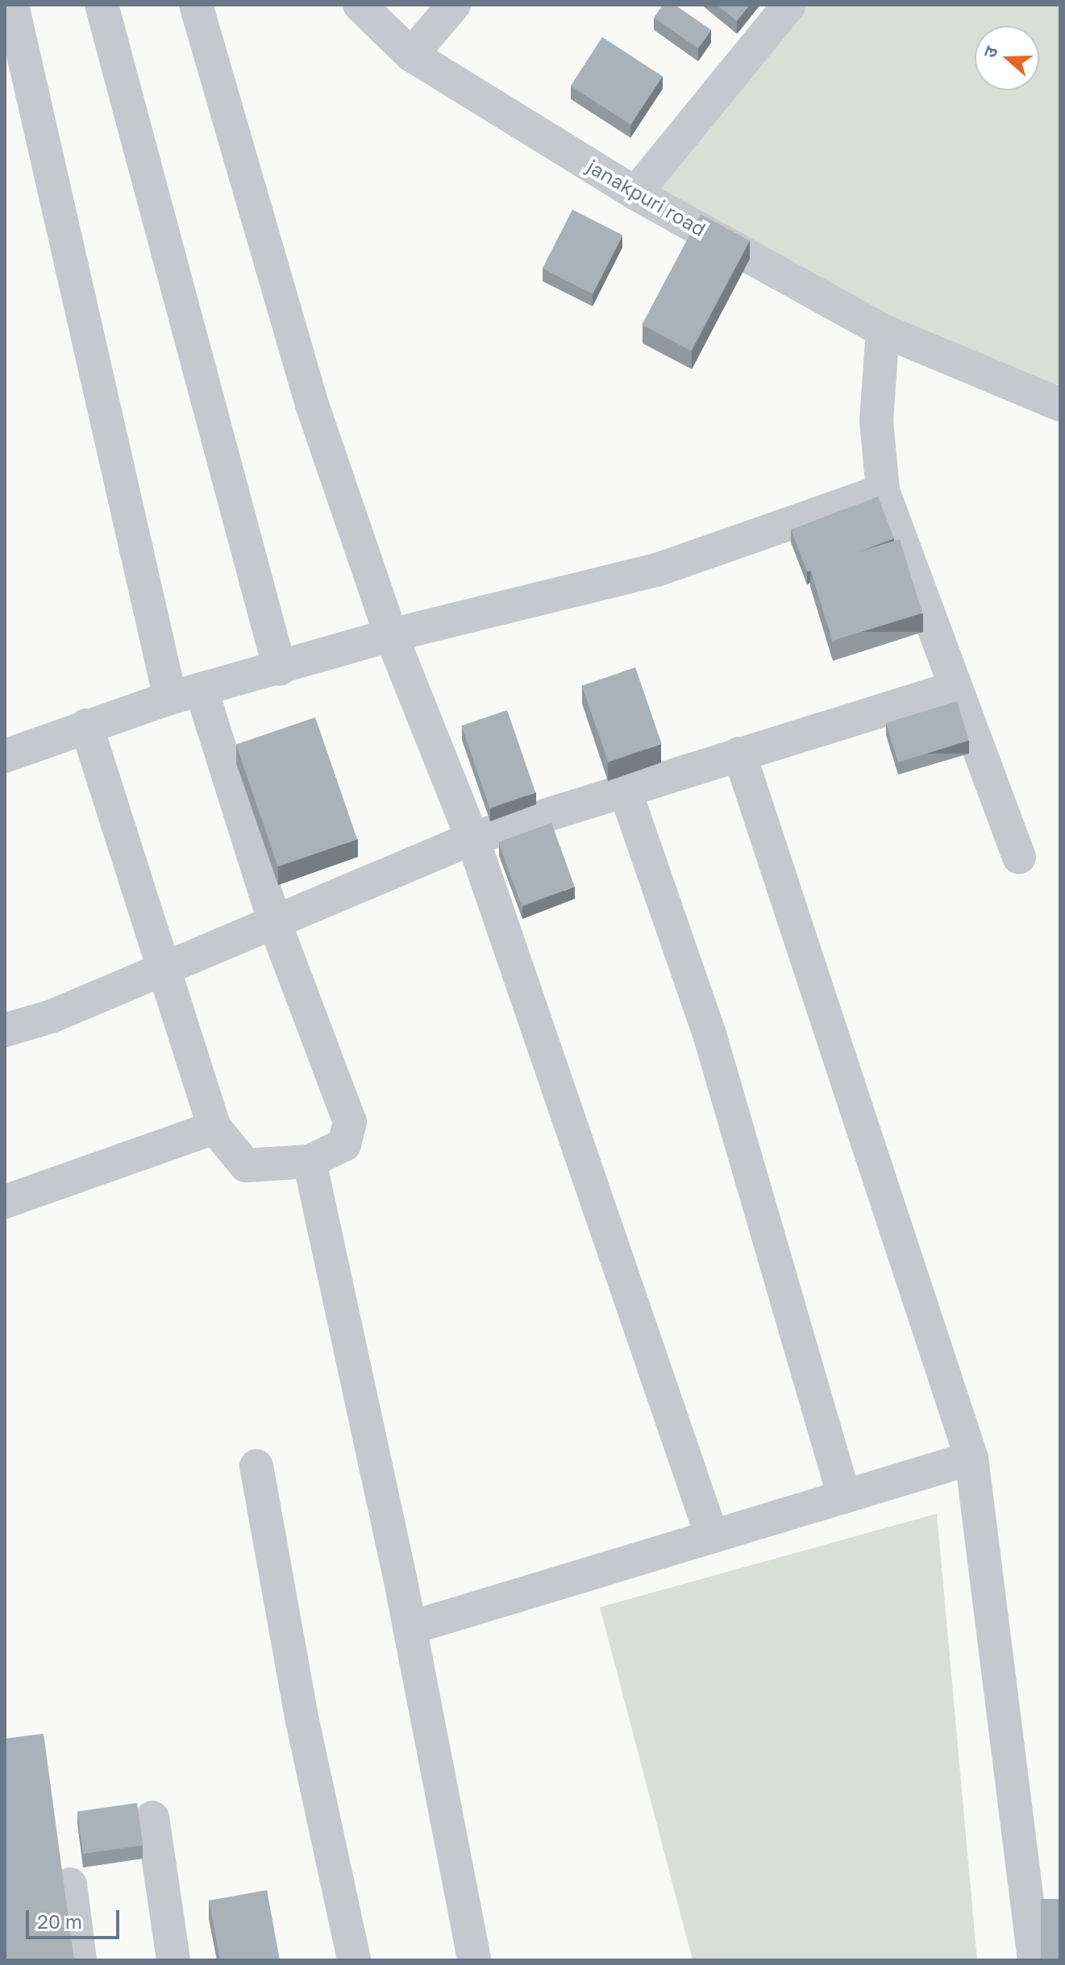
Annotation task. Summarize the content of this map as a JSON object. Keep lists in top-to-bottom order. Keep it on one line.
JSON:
{"streets":{"street":["janakpuri road"]},"scale_bar":"20 m","north":"left"}
